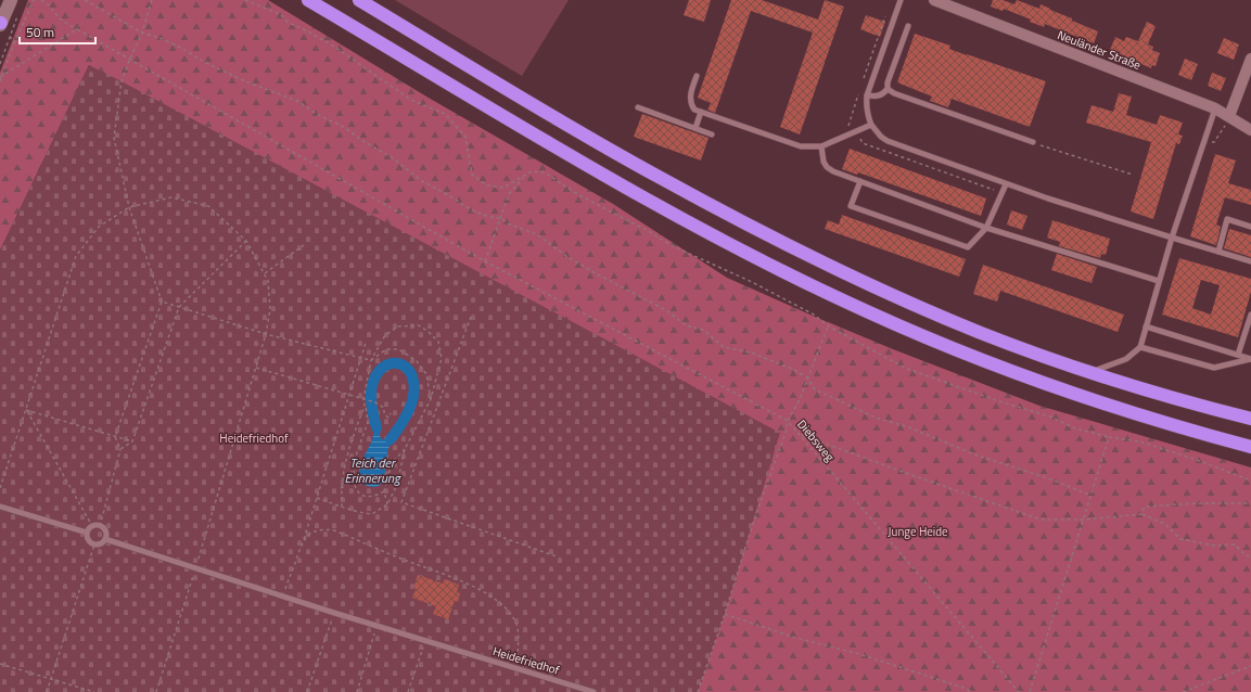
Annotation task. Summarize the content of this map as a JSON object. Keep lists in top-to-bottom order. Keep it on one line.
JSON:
{"streets":{"street":["Neuländer Straße"],"lane":["Heidefriedhof"],"path":["Diebsweg"]},"water":["Teich der Erinnerung"],"parks":["Heidefriedhof","Junge Heide"],"scale_bar":"50 m"}
